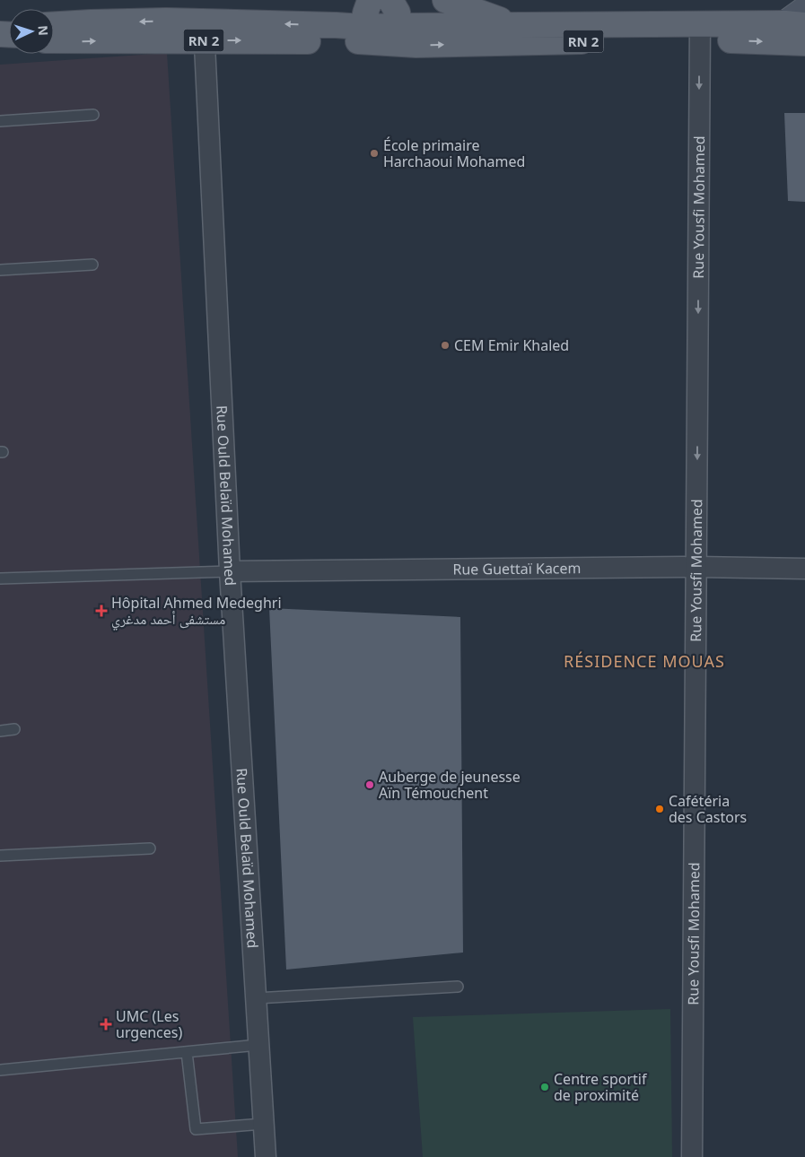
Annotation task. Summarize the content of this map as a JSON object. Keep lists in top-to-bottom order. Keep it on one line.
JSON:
{"streets":{"main road":["RN 2"],"street":["Rue Yousfi Mohamed","Rue Ould Belaïd Mohamed","Rue Guettaï Kacem"]},"crossings":[["RN 2","Rue Yousfi Mohamed"],["RN 2","Rue Ould Belaïd Mohamed"],["Rue Yousfi Mohamed","Rue Guettaï Kacem"],["Rue Ould Belaïd Mohamed","Rue Guettaï Kacem"]],"one_way":["Rue Yousfi Mohamed"],"districts":["RÉSIDENCE MOUAS"],"places":{"other":["École primaire Harchaoui Mohamed","CEM Emir Khaled","Auberge de jeunesse Aïn Témouchent","Cafétéria des Castors","Centre sportif de proximité"],"health":["Hôpital Ahmed Medeghri مستشفى أحمد مدغري","UMC (Les urgences)"]},"north":"right"}
